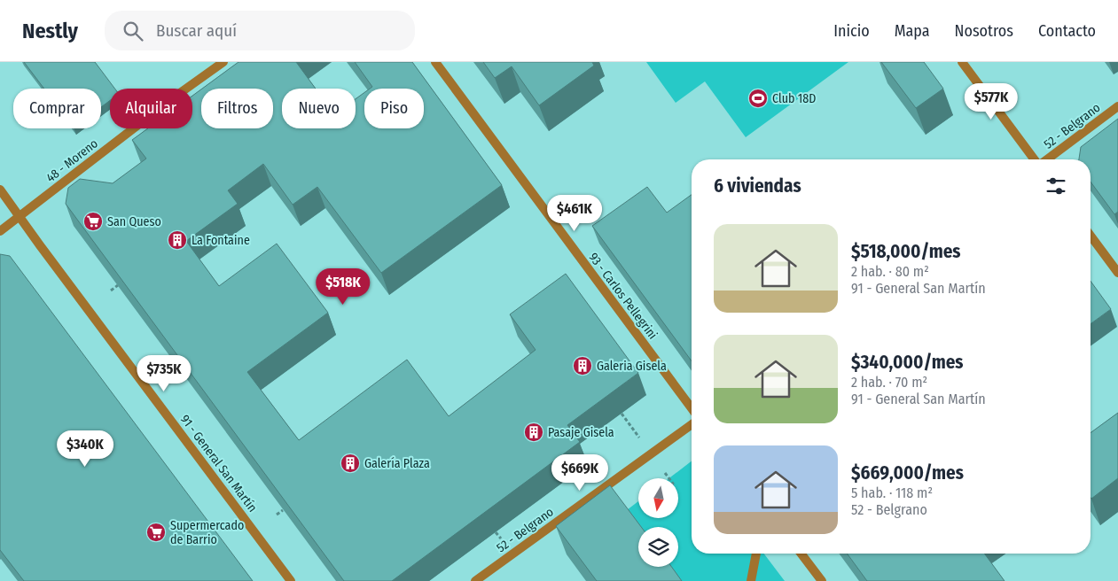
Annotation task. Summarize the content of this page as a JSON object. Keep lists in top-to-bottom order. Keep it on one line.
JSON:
{"streets":{"street":["52 - Belgrano","48 - Moreno","93 - Carlos Pellegrini","91 - General San Martín"]},"crossings":[["48 - Moreno","91 - General San Martín"]],"places":{"sports":["Club 18D"],"supermarket":["San Queso","Supermercado de Barrio"],"building":["La Fontaine","Galeria Gisela","Pasaje Gisela","Galería Plaza"]},"north":"bottom","page":{"header":"Nestly","search":"Buscar aquí","nav":["Inicio","Mapa","Nosotros","Contacto"],"price":["$577K","$461K","$518K","$735K","$340K","$669K"],"chip":["Comprar","Alquilar","Filtros","Nuevo","Piso"],"heading":"6 viviendas","list":[{"name":"$518,000/mes","note":"2 hab. · 80 m² · 91 - General San Martín"},{"name":"$340,000/mes","note":"2 hab. · 70 m² · 91 - General San Martín"},{"name":"$669,000/mes","note":"5 hab. · 118 m² · 52 - Belgrano"}]}}
